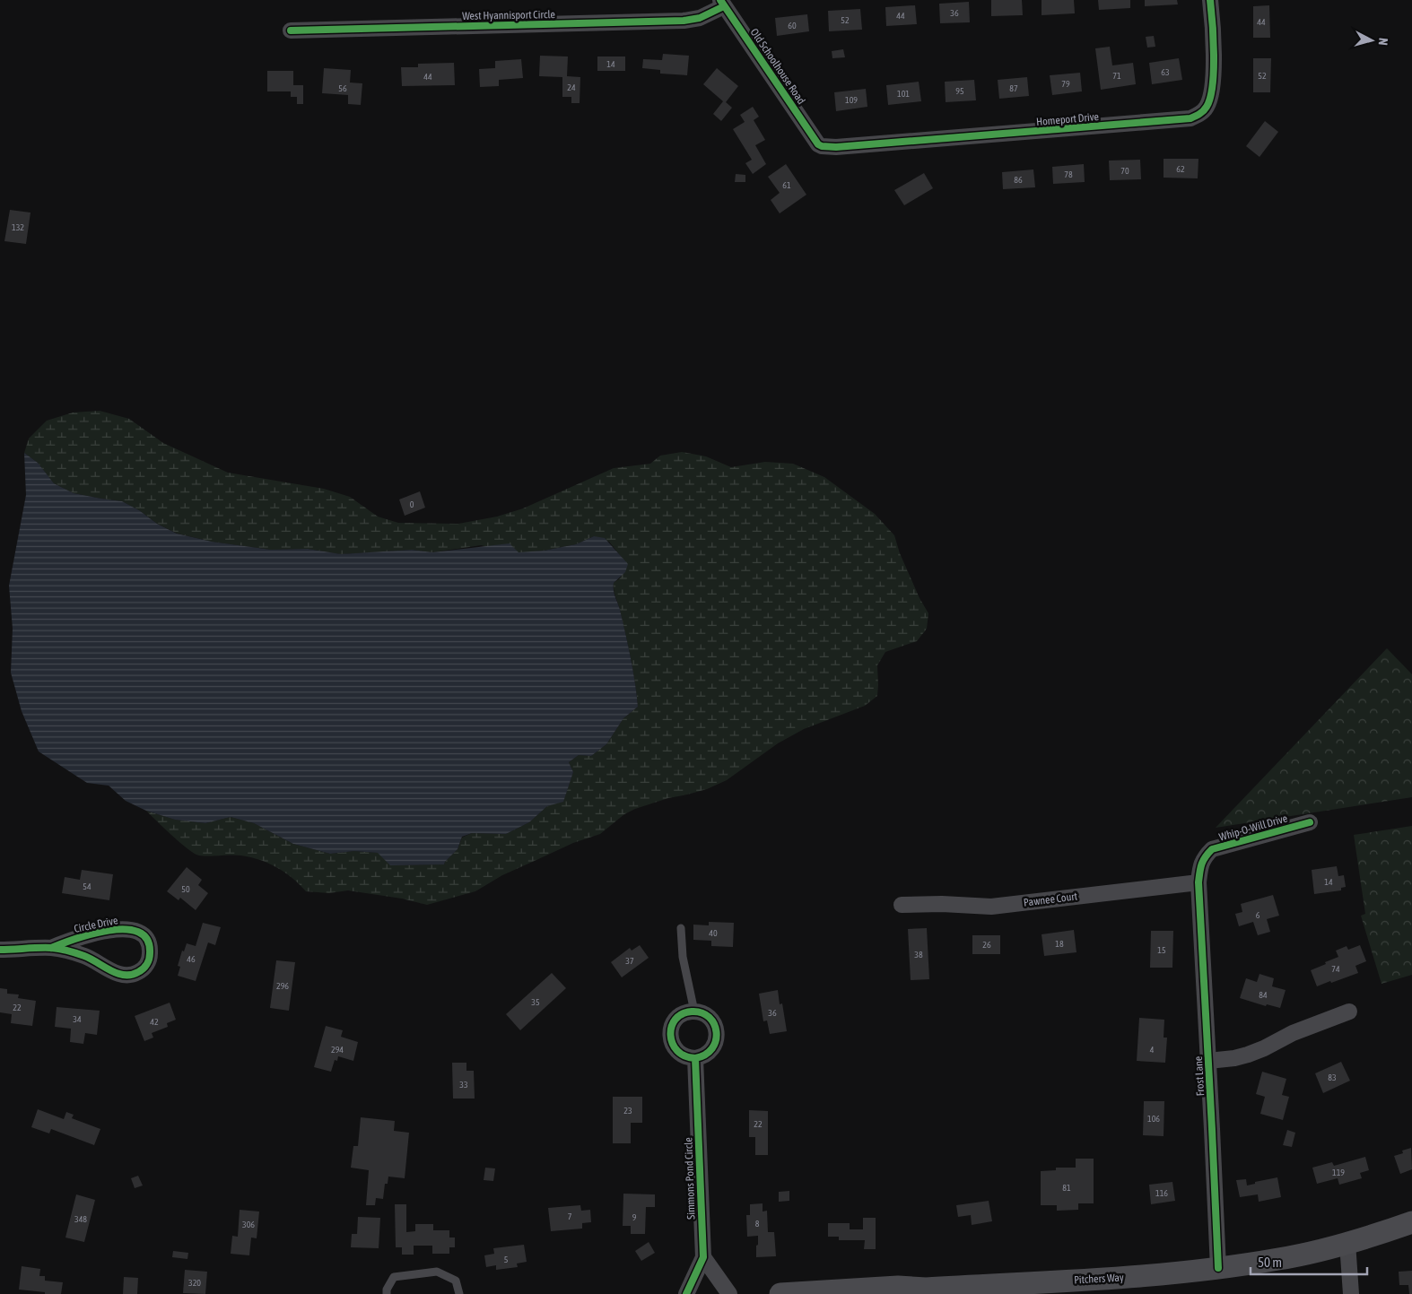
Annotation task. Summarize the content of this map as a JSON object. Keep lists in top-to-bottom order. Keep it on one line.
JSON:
{"streets":{"main road":["Pitchers Way"],"street":["West Hyannisport Circle","Old Schoolhouse Road","Homeport Drive","Whip-O-Will Drive","Pawnee Court","Circle Drive","Frost Lane","Simmons Pond Circle"]},"crossings":[["West Hyannisport Circle","Old Schoolhouse Road"],["Old Schoolhouse Road","Homeport Drive"],["Whip-O-Will Drive","Pawnee Court"],["Whip-O-Will Drive","Frost Lane"],["Pawnee Court","Frost Lane"],["Frost Lane","Pitchers Way"]],"house_numbers":["36","44","52","44","60","14","63","71","52","44","79","24","56","87","95","101","109","62","70","78","86","61","132","0","14","54","50","6","40","18","26","15","38","46","37","74","296","84","35","22","36","34","42","294","4","83","33","23","106","22","119","81","116","7","9","348","8","306","5","320"],"scale_bar":"50 m","north":"right"}
